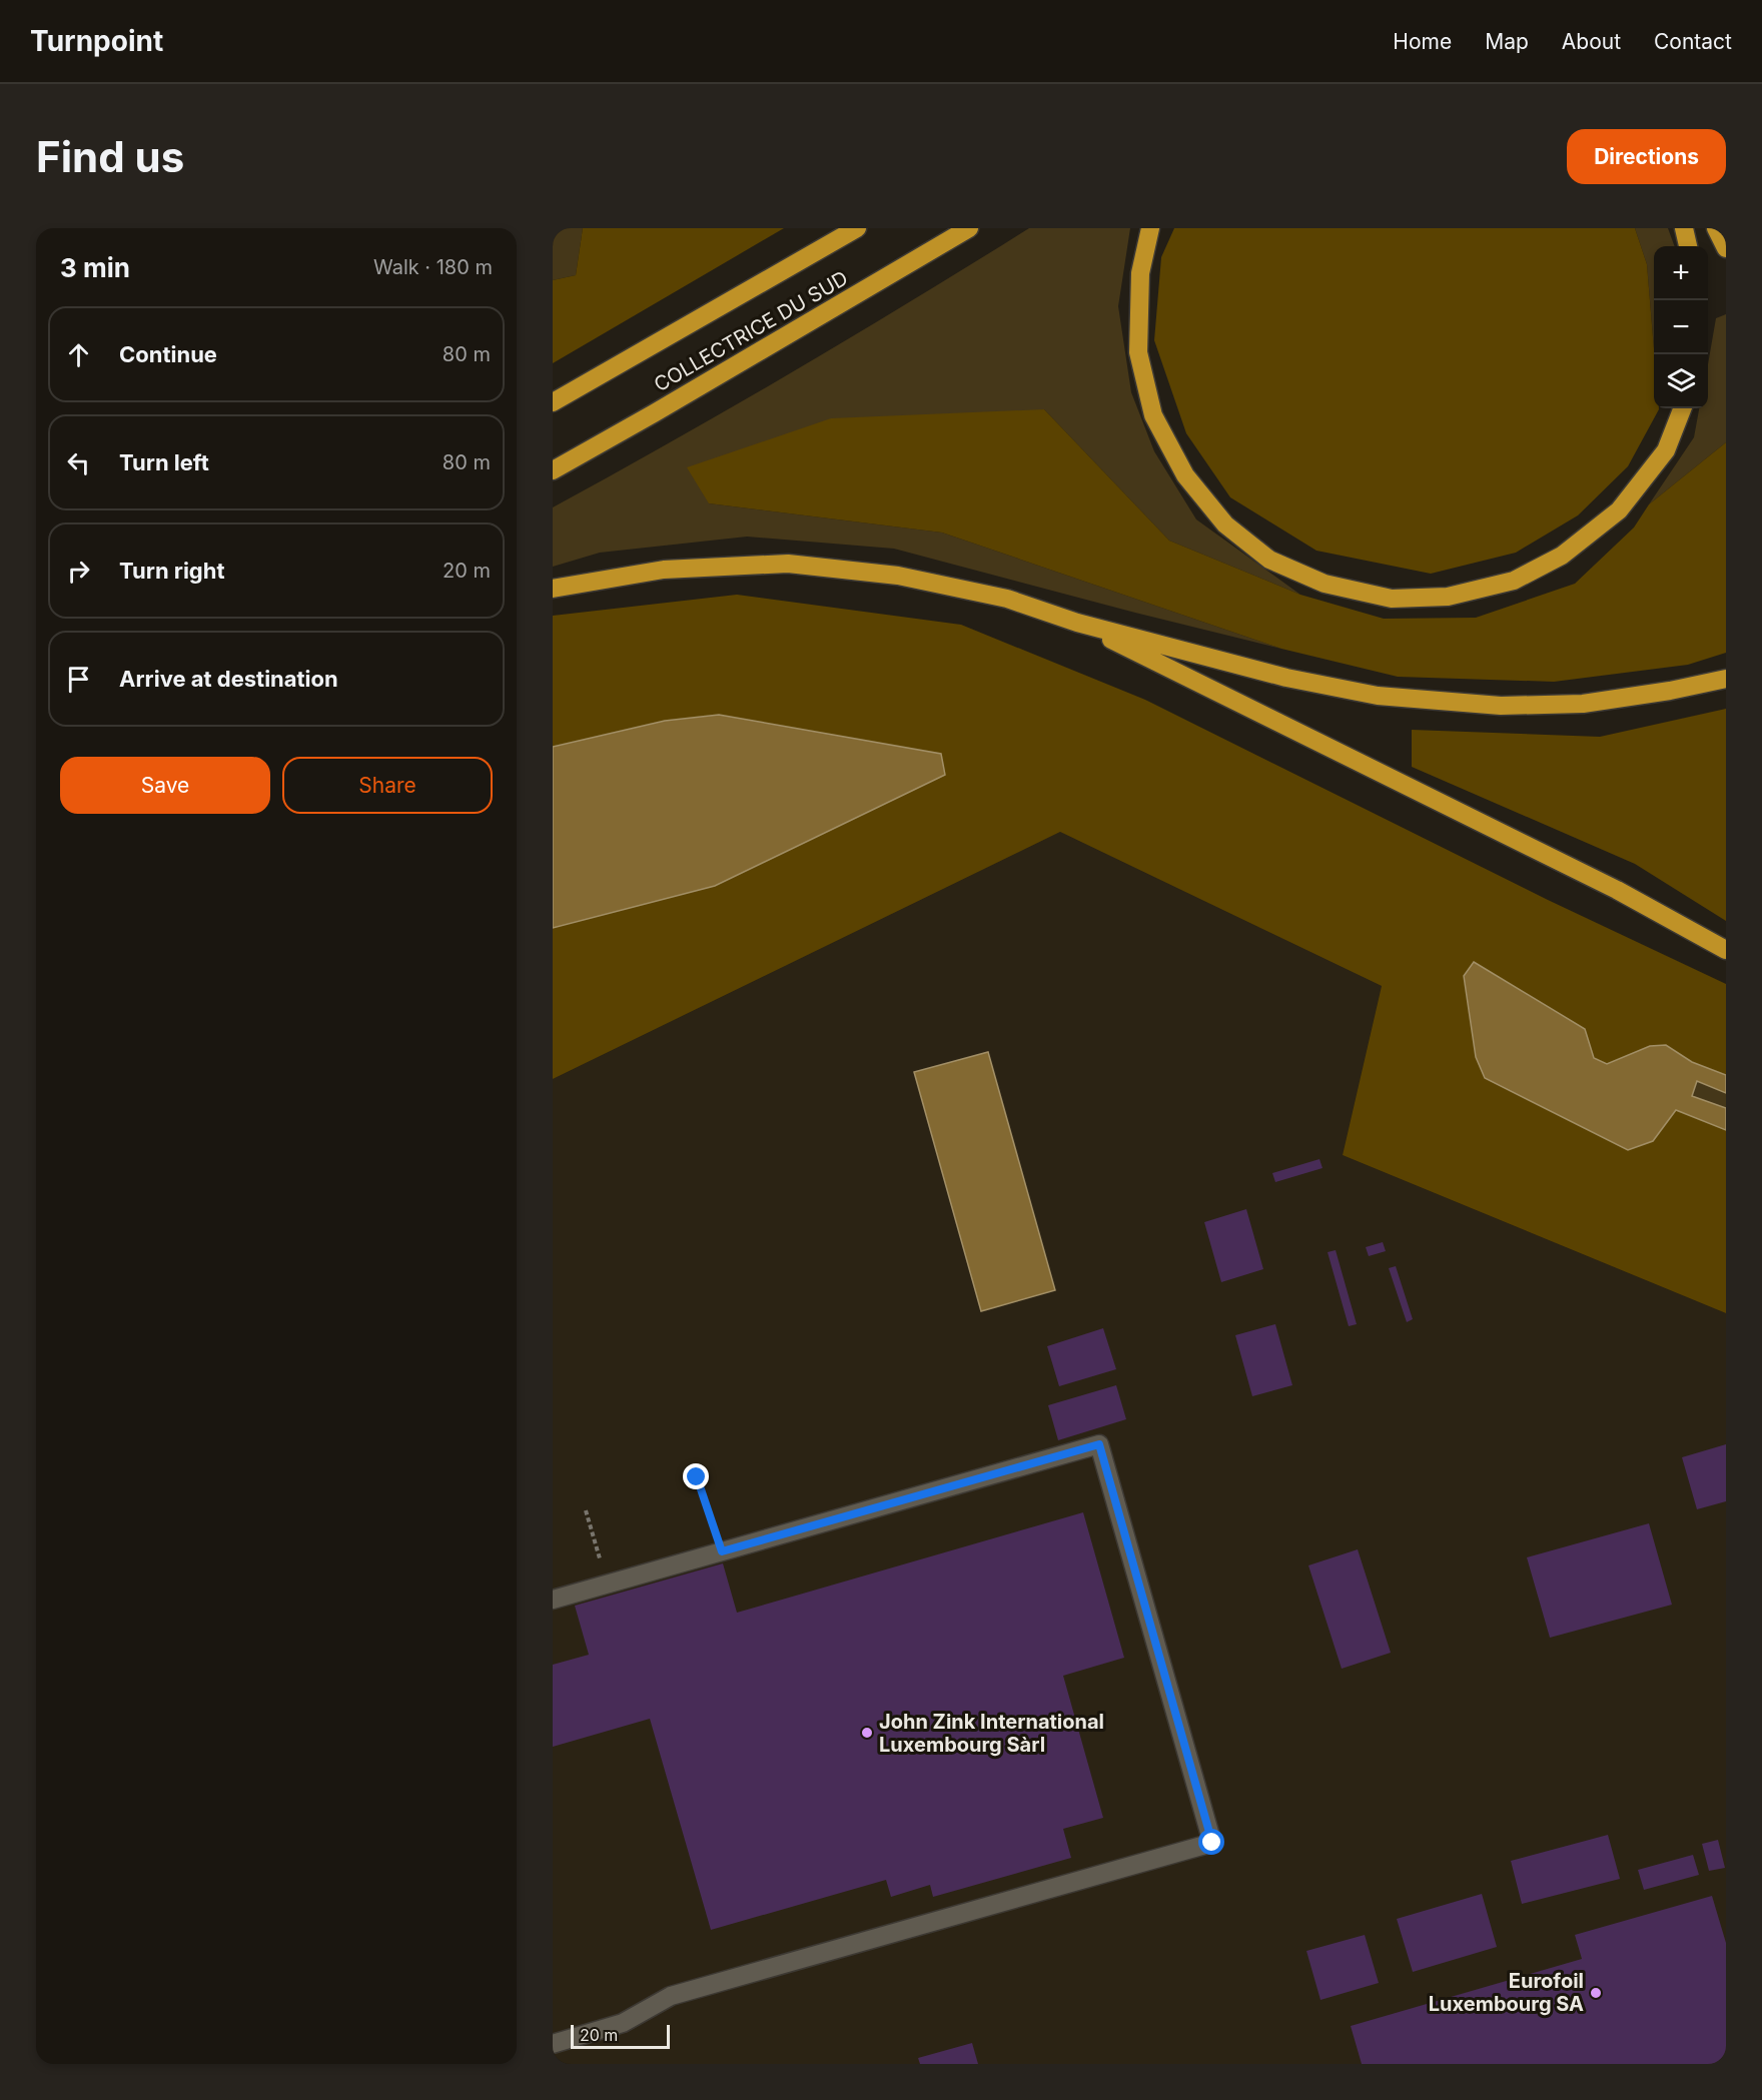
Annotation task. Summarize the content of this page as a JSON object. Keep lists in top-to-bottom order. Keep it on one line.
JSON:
{"streets":{"highway":["COLLECTRICE DU SUD"]},"places":["John Zink International Luxembourg Sàrl","Eurofoil Luxembourg SA"],"scale_bar":"20 m","page":{"header":"Turnpoint","nav":["Home","Map","About","Contact"],"buttons":["Directions",["Save","Share"]],"title":"Find us","heading":["3 min","Walk · 180 m"],"map_buttons":["+","−"],"list":[["Continue","80 m"],["Turn left","80 m"],["Turn right","20 m"],"Arrive at destination"],"scale":"20 m"}}
